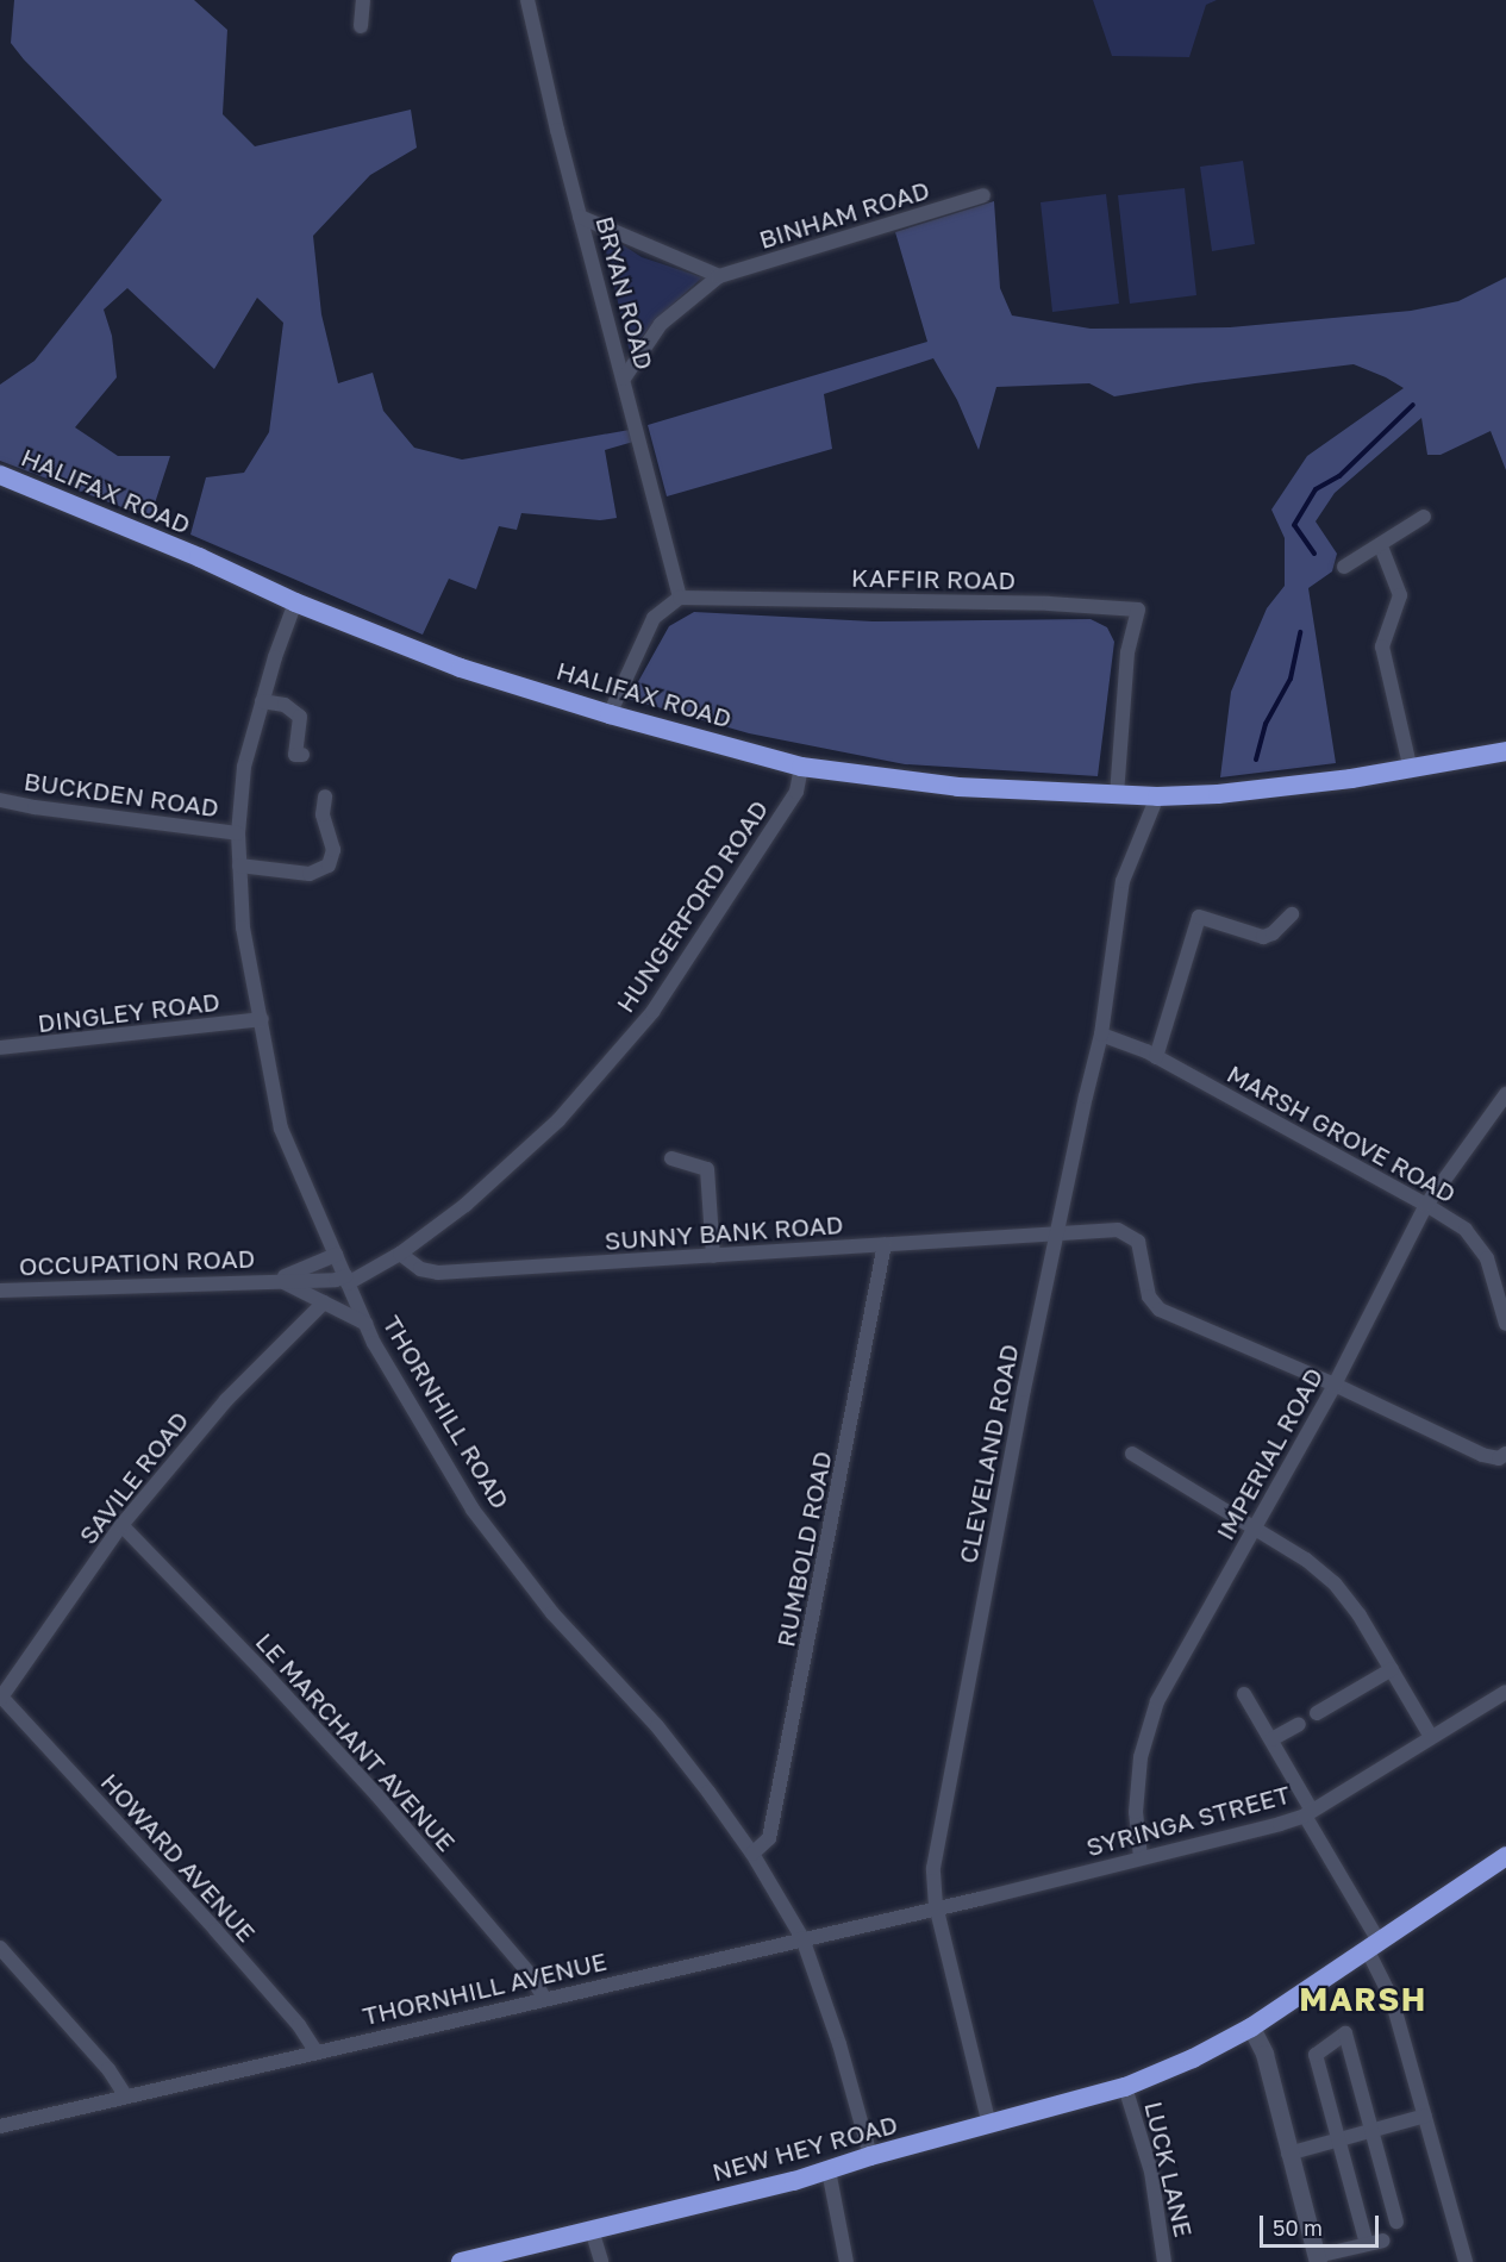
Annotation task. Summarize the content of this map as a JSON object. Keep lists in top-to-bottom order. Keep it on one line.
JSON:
{"streets":{"highway":["HALIFAX ROAD","NEW HEY ROAD"],"street":["BINHAM ROAD","BRYAN ROAD","KAFFIR ROAD","BUCKDEN ROAD","HUNGERFORD ROAD","DINGLEY ROAD","MARSH GROVE ROAD","SUNNY BANK ROAD","OCCUPATION ROAD","THORNHILL ROAD","CLEVELAND ROAD","IMPERIAL ROAD","SAVILE ROAD","RUMBOLD ROAD","LE MARCHANT AVENUE","SYRINGA STREET","HOWARD AVENUE","THORNHILL AVENUE","LUCK LANE"]},"crossings":[["BINHAM ROAD","BRYAN ROAD"],["BRYAN ROAD","KAFFIR ROAD"],["HALIFAX ROAD","KAFFIR ROAD"],["HALIFAX ROAD","HUNGERFORD ROAD"],["HALIFAX ROAD","THORNHILL ROAD"],["HALIFAX ROAD","CLEVELAND ROAD"],["BUCKDEN ROAD","THORNHILL ROAD"],["HUNGERFORD ROAD","SUNNY BANK ROAD"],["HUNGERFORD ROAD","OCCUPATION ROAD"],["HUNGERFORD ROAD","THORNHILL ROAD"],["DINGLEY ROAD","THORNHILL ROAD"],["MARSH GROVE ROAD","CLEVELAND ROAD"],["MARSH GROVE ROAD","IMPERIAL ROAD"],["SUNNY BANK ROAD","CLEVELAND ROAD"],["SUNNY BANK ROAD","IMPERIAL ROAD"],["SUNNY BANK ROAD","RUMBOLD ROAD"],["OCCUPATION ROAD","THORNHILL ROAD"],["OCCUPATION ROAD","SAVILE ROAD"],["THORNHILL ROAD","RUMBOLD ROAD"],["THORNHILL ROAD","THORNHILL AVENUE"],["THORNHILL ROAD","NEW HEY ROAD"],["CLEVELAND ROAD","THORNHILL AVENUE"],["CLEVELAND ROAD","NEW HEY ROAD"],["IMPERIAL ROAD","SYRINGA STREET"],["SAVILE ROAD","LE MARCHANT AVENUE"],["SAVILE ROAD","HOWARD AVENUE"],["LE MARCHANT AVENUE","THORNHILL AVENUE"],["SYRINGA STREET","THORNHILL AVENUE"],["HOWARD AVENUE","THORNHILL AVENUE"],["NEW HEY ROAD","LUCK LANE"]],"districts":["MARSH"],"scale_bar":"50 m"}
